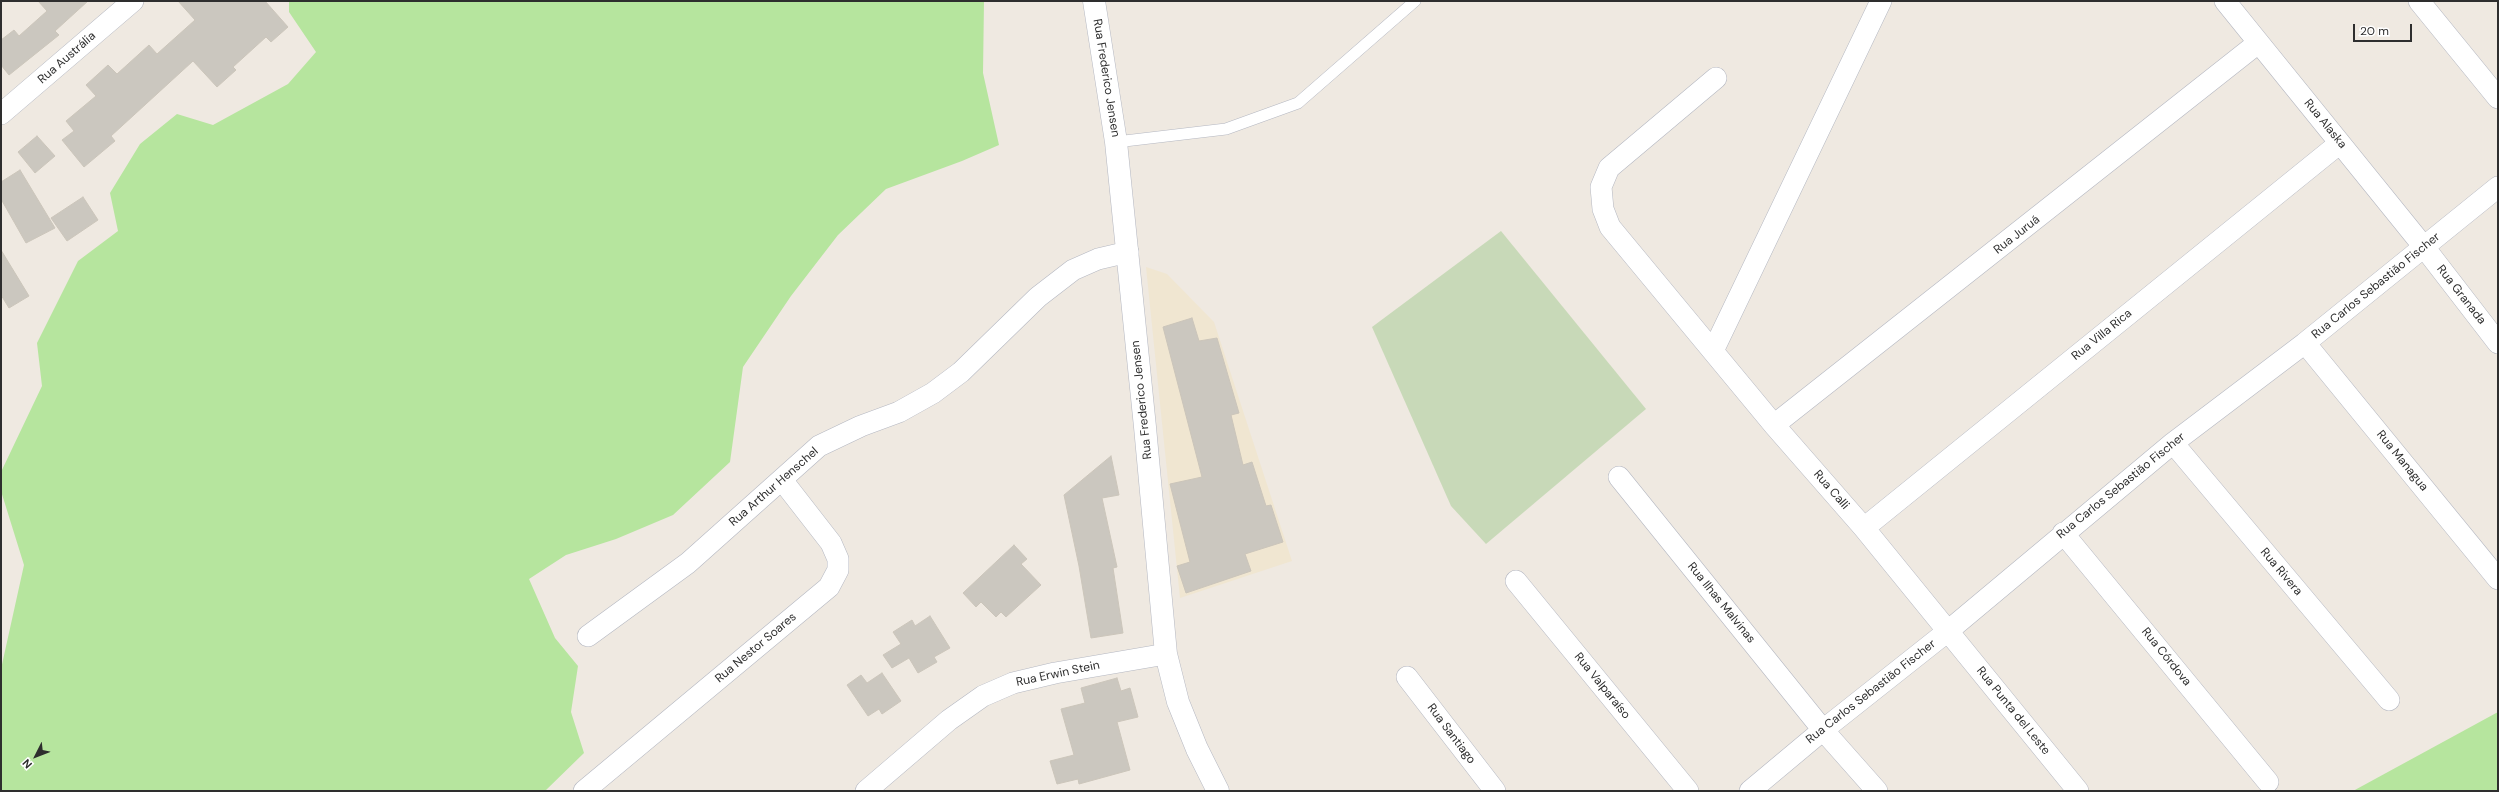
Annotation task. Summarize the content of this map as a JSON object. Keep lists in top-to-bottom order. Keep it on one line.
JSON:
{"streets":{"main road":["Rua Frederico Jensen"],"street":["Rua Austrália","Rua Alaska","Rua Juruá","Rua Carlos Sebastião Fischer","Rua Granada","Rua Villa Rica","Rua Managua","Rua Arthur Henschel","Rua Calli","Rua Rivera","Rua Ilhas Malvinas","Rua Nestor Soares","Rua Córdova","Rua Erwin Stein","Rua Valparaíso","Rua Punta del Leste","Rua Santiago"]},"crossings":[["Rua Frederico Jensen","Rua Arthur Henschel"],["Rua Frederico Jensen","Rua Erwin Stein"],["Rua Alaska","Rua Juruá"],["Rua Alaska","Rua Carlos Sebastião Fischer"],["Rua Alaska","Rua Granada"],["Rua Alaska","Rua Villa Rica"],["Rua Juruá","Rua Calli"],["Rua Carlos Sebastião Fischer","Rua Granada"],["Rua Carlos Sebastião Fischer","Rua Managua"],["Rua Carlos Sebastião Fischer","Rua Calli"],["Rua Carlos Sebastião Fischer","Rua Rivera"],["Rua Carlos Sebastião Fischer","Rua Ilhas Malvinas"],["Rua Carlos Sebastião Fischer","Rua Córdova"],["Rua Carlos Sebastião Fischer","Rua Punta del Leste"],["Rua Villa Rica","Rua Calli"],["Rua Arthur Henschel","Rua Nestor Soares"],["Rua Calli","Rua Punta del Leste"]],"scale_bar":"20 m","north":"bottom left"}
